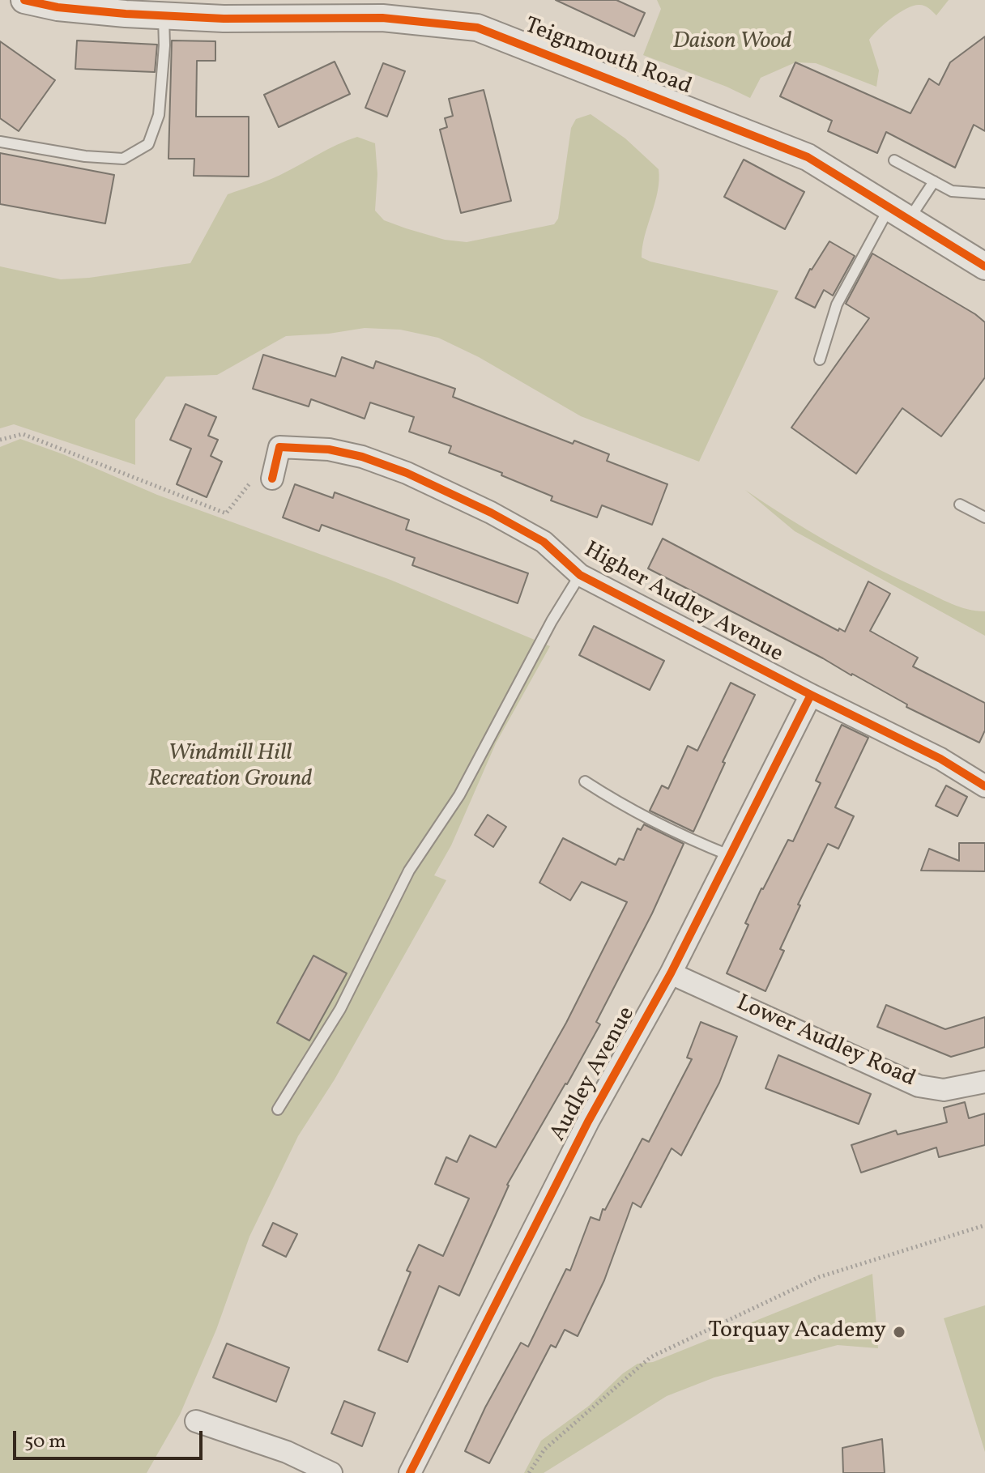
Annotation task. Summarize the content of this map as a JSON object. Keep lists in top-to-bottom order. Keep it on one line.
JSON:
{"streets":{"street":["Teignmouth Road","Higher Audley Avenue","Lower Audley Road","Audley Avenue"]},"crossings":[["Higher Audley Avenue","Audley Avenue"],["Lower Audley Road","Audley Avenue"]],"parks":["Daison Wood","Windmill Hill Recreation Ground"],"places":["Torquay Academy"],"scale_bar":"50 m"}
